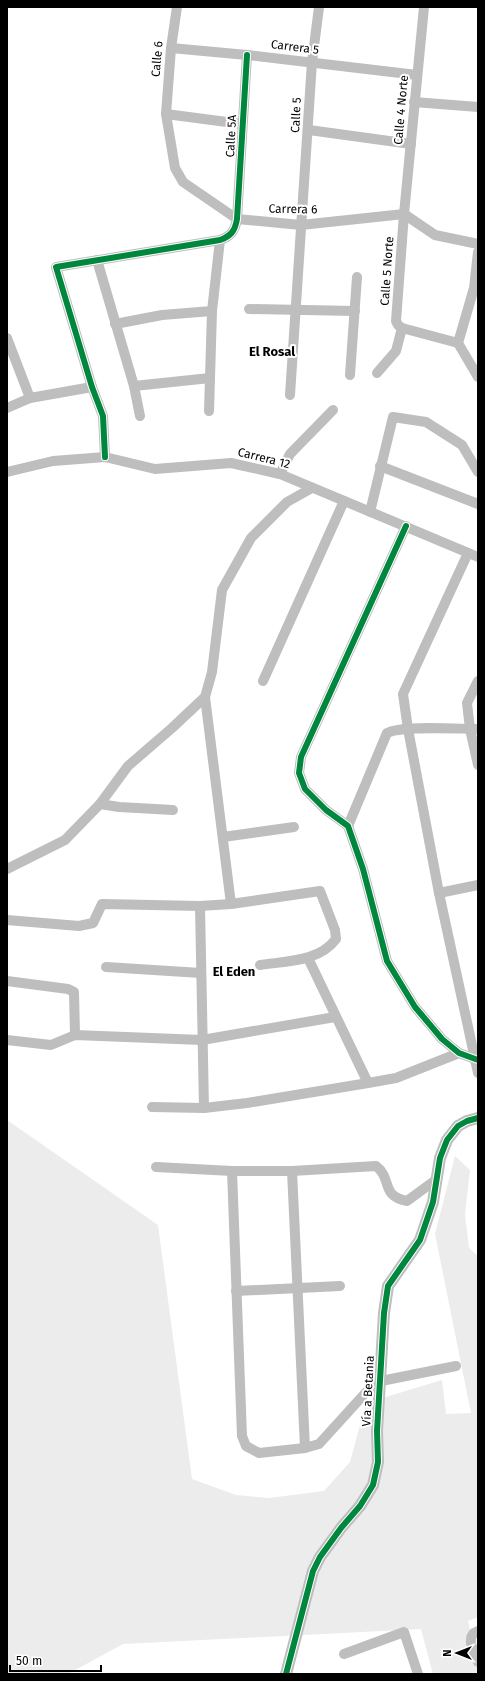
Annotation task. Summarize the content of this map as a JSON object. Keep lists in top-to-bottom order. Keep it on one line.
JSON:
{"streets":{"street":["Carrera 5","Calle 6","Calle 4 Norte","Calle 5","Calle 5A","Carrera 6","Calle 5 Norte","Carrera 12","Vía a Betania"]},"crossings":[["Carrera 5","Calle 6"],["Carrera 5","Calle 4 Norte"],["Carrera 5","Calle 5"],["Carrera 5","Calle 5A"],["Calle 6","Carrera 6"],["Calle 4 Norte","Carrera 6"],["Calle 4 Norte","Calle 5 Norte"],["Calle 5","Carrera 6"],["Calle 5A","Carrera 6"],["Carrera 6","Calle 5 Norte"]],"districts":["El Rosal","El Eden"],"scale_bar":"50 m","north":"left"}
